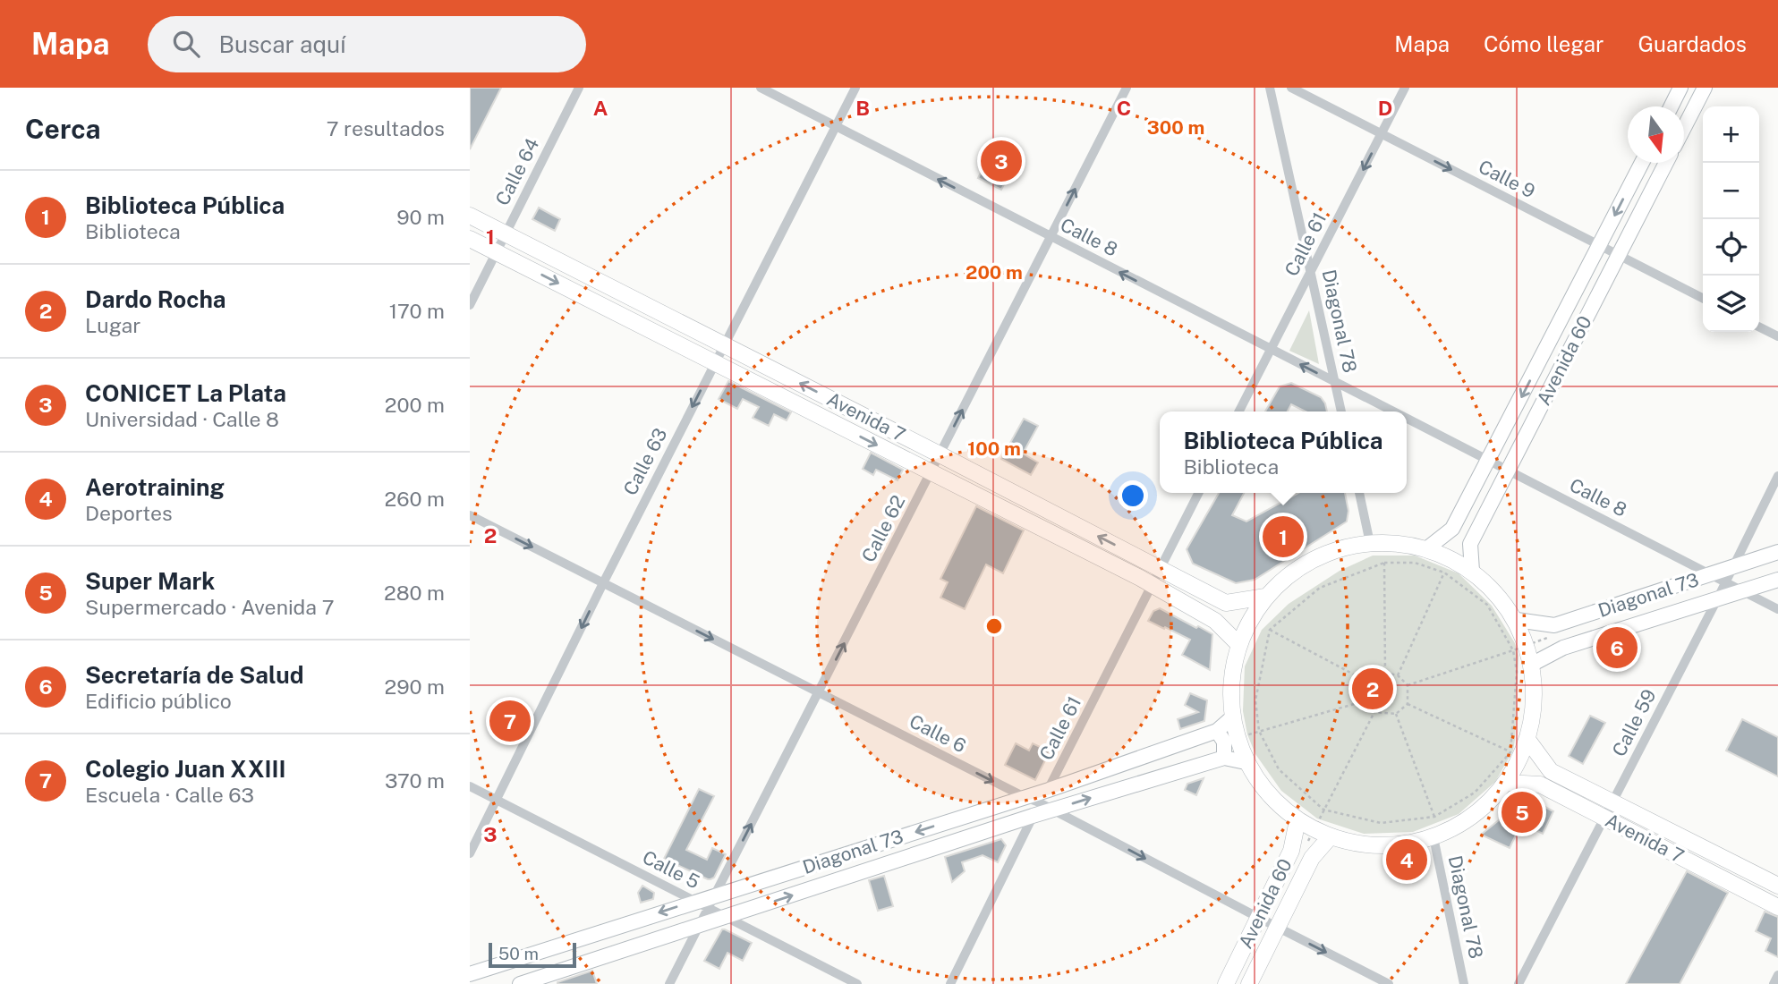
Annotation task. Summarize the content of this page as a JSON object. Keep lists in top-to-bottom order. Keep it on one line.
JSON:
{"streets":{"main road":["Avenida 60","Avenida 7","Diagonal 73"],"street":["Calle 64","Calle 9","Calle 8","Calle 61","Diagonal 78","Calle 63","Calle 62","Calle 59","Calle 6","Calle 5"]},"crossings":[["Calle 64","Avenida 7"],["Calle 9","Calle 61"],["Calle 9","Avenida 60"],["Calle 8","Calle 61"],["Calle 8","Diagonal 78"],["Calle 8","Avenida 60"],["Calle 8","Calle 63"],["Calle 8","Calle 62"],["Calle 8","Diagonal 73"],["Calle 8","Calle 59"],["Calle 61","Diagonal 78"],["Calle 61","Avenida 7"],["Calle 61","Diagonal 73"],["Calle 61","Calle 6"],["Avenida 60","Calle 6"],["Avenida 7","Calle 63"],["Avenida 7","Calle 62"],["Avenida 7","Calle 59"],["Calle 63","Calle 6"],["Calle 63","Calle 5"],["Calle 62","Diagonal 73"],["Calle 62","Calle 6"],["Calle 62","Calle 5"],["Diagonal 73","Calle 59"],["Diagonal 73","Calle 6"],["Diagonal 73","Calle 5"]],"one_way":["Calle 9","Calle 8","Calle 63","Calle 62","Calle 6"],"scale_bar":"50 m","north":"bottom","page":{"header":"Mapa","search":"Buscar aquí","nav":["Mapa","Cómo llegar","Guardados"],"heading":["Cerca","7 resultados"],"map_buttons":["+","−"],"pins":["3","1","6","2","7","5","4"],"list":[{"mark":"1","name":"Biblioteca Pública","note":"Biblioteca","value":"90 m"},{"mark":"2","name":"Dardo Rocha","note":"Lugar","value":"170 m"},{"mark":"3","name":"CONICET La Plata","note":"Universidad · Calle 8","value":"200 m"},{"mark":"4","name":"Aerotraining","note":"Deportes","value":"260 m"},{"mark":"5","name":"Super Mark","note":"Supermercado · Avenida 7","value":"280 m"},{"mark":"6","name":"Secretaría de Salud","note":"Edificio público","value":"290 m"},{"mark":"7","name":"Colegio Juan XXIII","note":"Escuela · Calle 63","value":"370 m"}],"popup":["Biblioteca Pública","Biblioteca"],"scale":"50 m"},"grid":{"columns":["A","B","C","D"],"rows":["1","2","3"]},"rings":["300 m","200 m","100 m"]}
